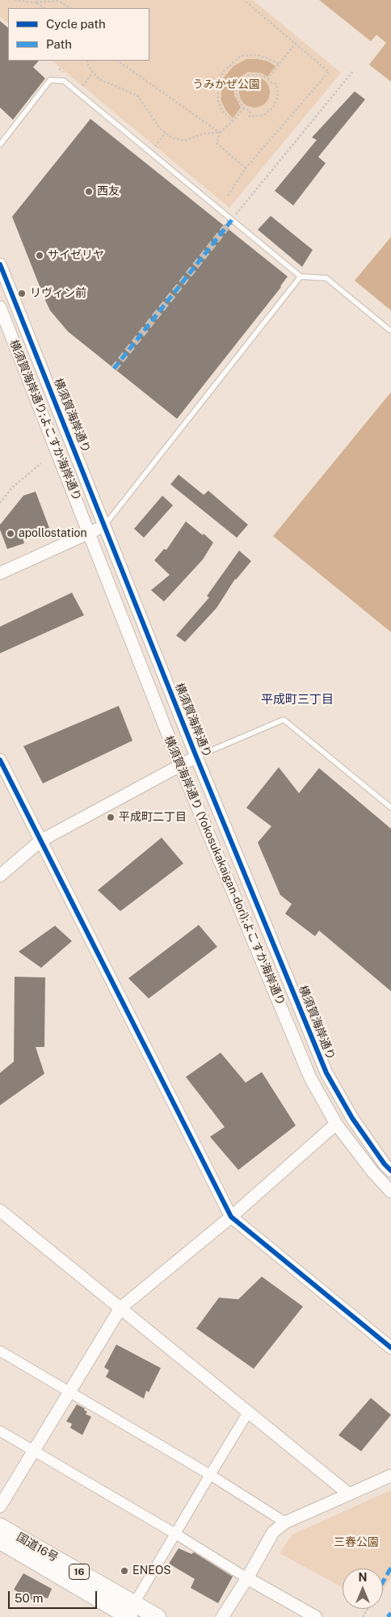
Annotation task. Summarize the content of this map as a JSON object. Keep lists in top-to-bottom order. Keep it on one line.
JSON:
{"streets":{"highway":["国道16号","16"],"street":["横須賀海岸通り","横須賀海岸通り;よこすか海岸通り","横須賀海岸通り (Yokosukakaigan-dori);よこすか海岸通り"]},"crossings":[["横須賀海岸通り;よこすか海岸通り","横須賀海岸通り (Yokosukakaigan-dori);よこすか海岸通り"]],"districts":["平成町三丁目"],"parks":["うみかぜ公園","三春公園"],"places":["西友","サイゼリヤ","リヴィン前","apollostation","平成町二丁目","ENEOS"],"legend":["Cycle path","Path"],"scale_bar":"50 m","north":"top"}
